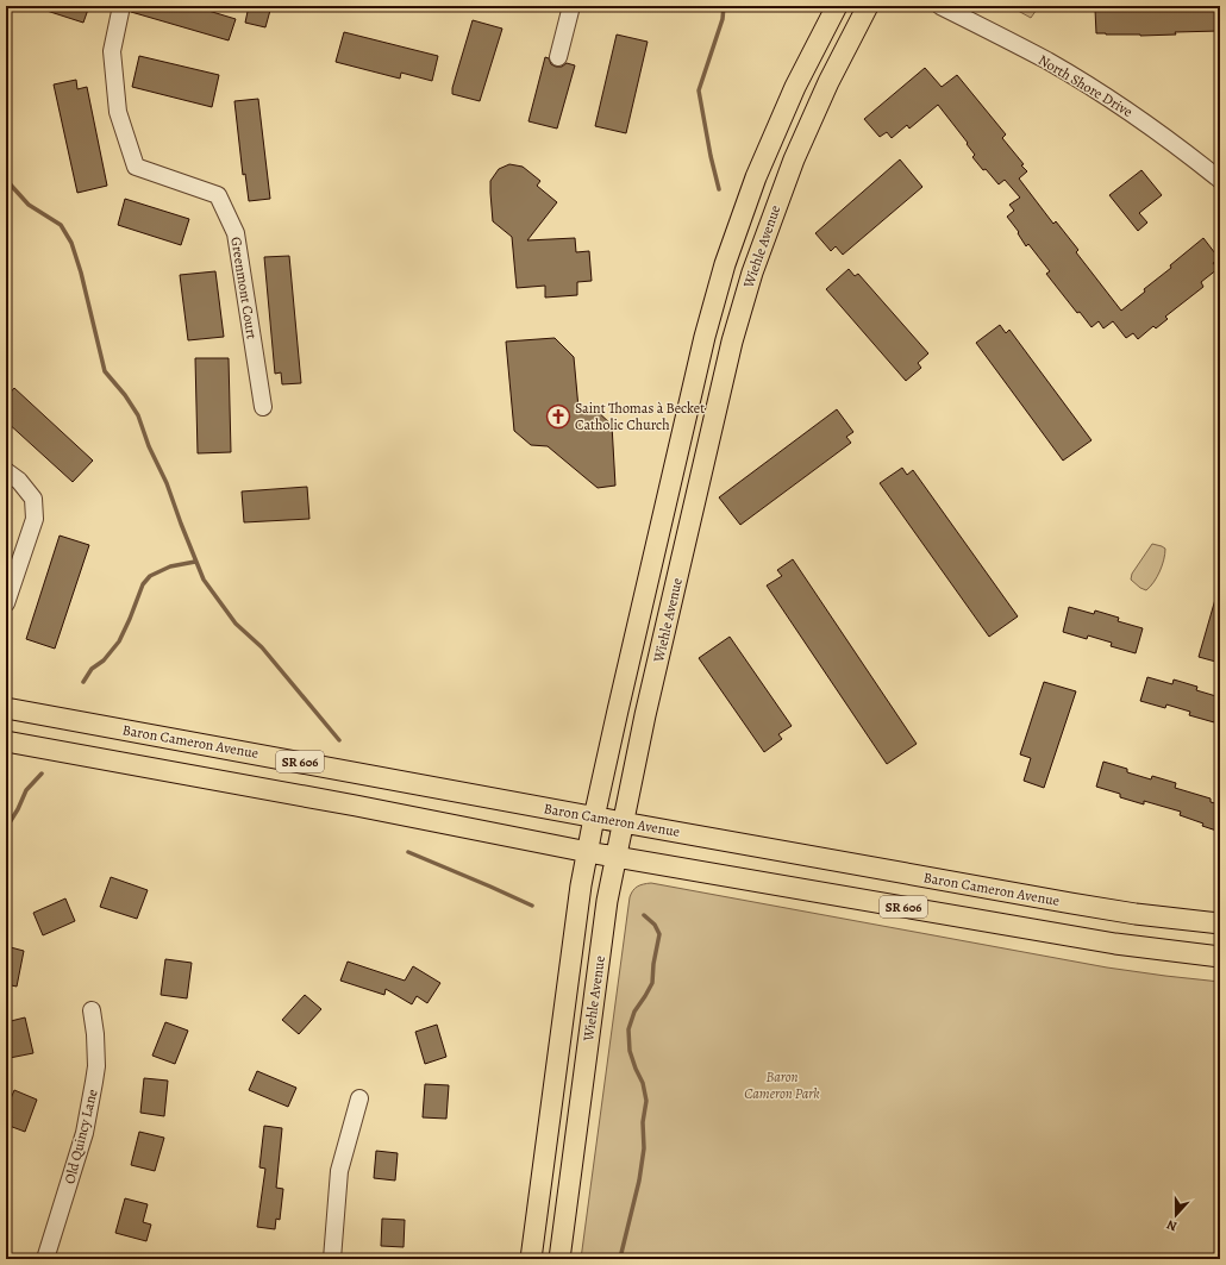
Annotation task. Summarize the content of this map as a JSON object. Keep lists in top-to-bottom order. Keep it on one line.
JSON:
{"streets":{"main road":["Wiehle Avenue","Baron Cameron Avenue","SR 606"],"street":["North Shore Drive","Greenmont Court","Old Quincy Lane"]},"crossings":[["Wiehle Avenue","Baron Cameron Avenue"],["Wiehle Avenue","SR 606"]],"parks":["Baron Cameron Park"],"places":{"church":["Saint Thomas à Becket Catholic Church"]},"north":"bottom"}
